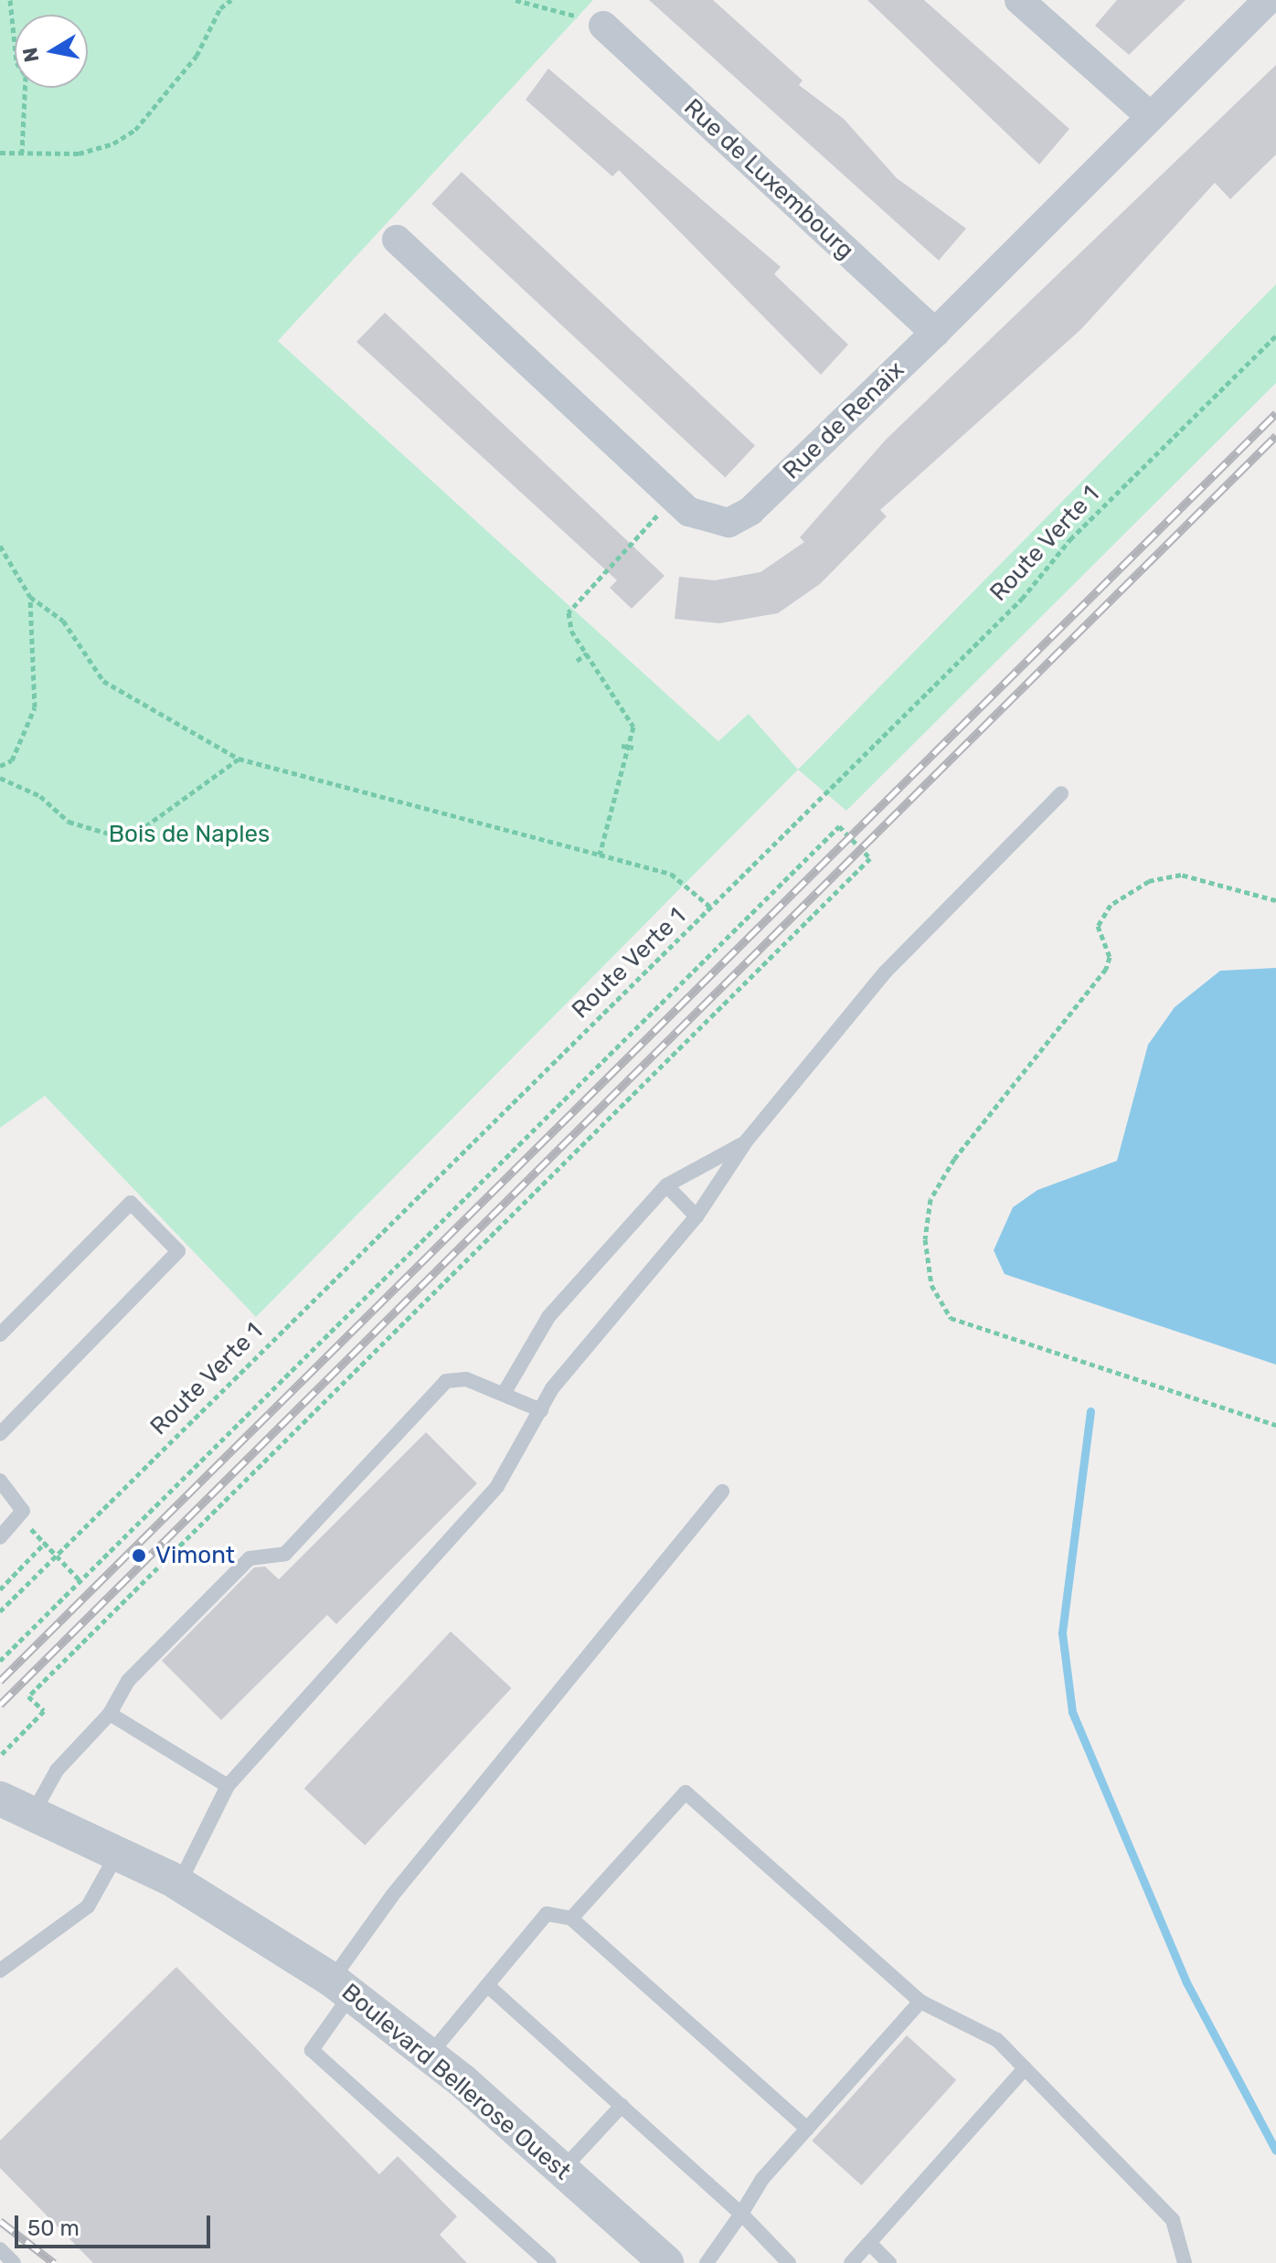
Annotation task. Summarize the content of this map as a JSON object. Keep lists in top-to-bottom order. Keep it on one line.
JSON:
{"streets":{"street":["Rue de Luxembourg","Rue de Renaix","Boulevard Bellerose Ouest"],"path":["Route Verte 1"]},"crossings":[["Rue de Luxembourg","Rue de Renaix"]],"parks":["Bois de Naples"],"places":["Vimont"],"scale_bar":"50 m","north":"left"}
